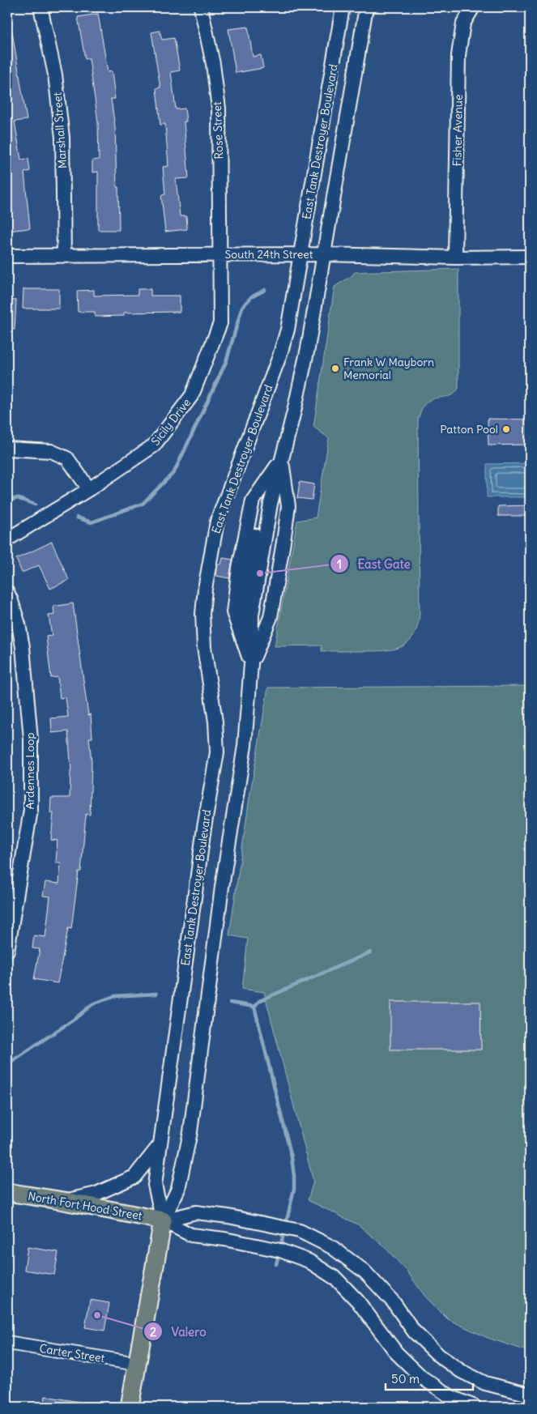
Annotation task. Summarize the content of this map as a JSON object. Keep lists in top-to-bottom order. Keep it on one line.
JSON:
{"streets":{"main road":["North Fort Hood Street"],"street":["Marshall Street","Rose Street","Fisher Avenue","East Tank Destroyer Boulevard","South 24th Street","Sicily Drive","Ardennes Loop","Carter Street"]},"crossings":[["Marshall Street","South 24th Street"],["Rose Street","South 24th Street"],["Rose Street","Sicily Drive"],["Fisher Avenue","South 24th Street"],["East Tank Destroyer Boulevard","South 24th Street"],["East Tank Destroyer Boulevard","North Fort Hood Street"],["South 24th Street","Sicily Drive"]],"places":["Frank W Mayborn Memorial","Patton Pool","East Gate","Valero"],"scale_bar":"50 m"}
